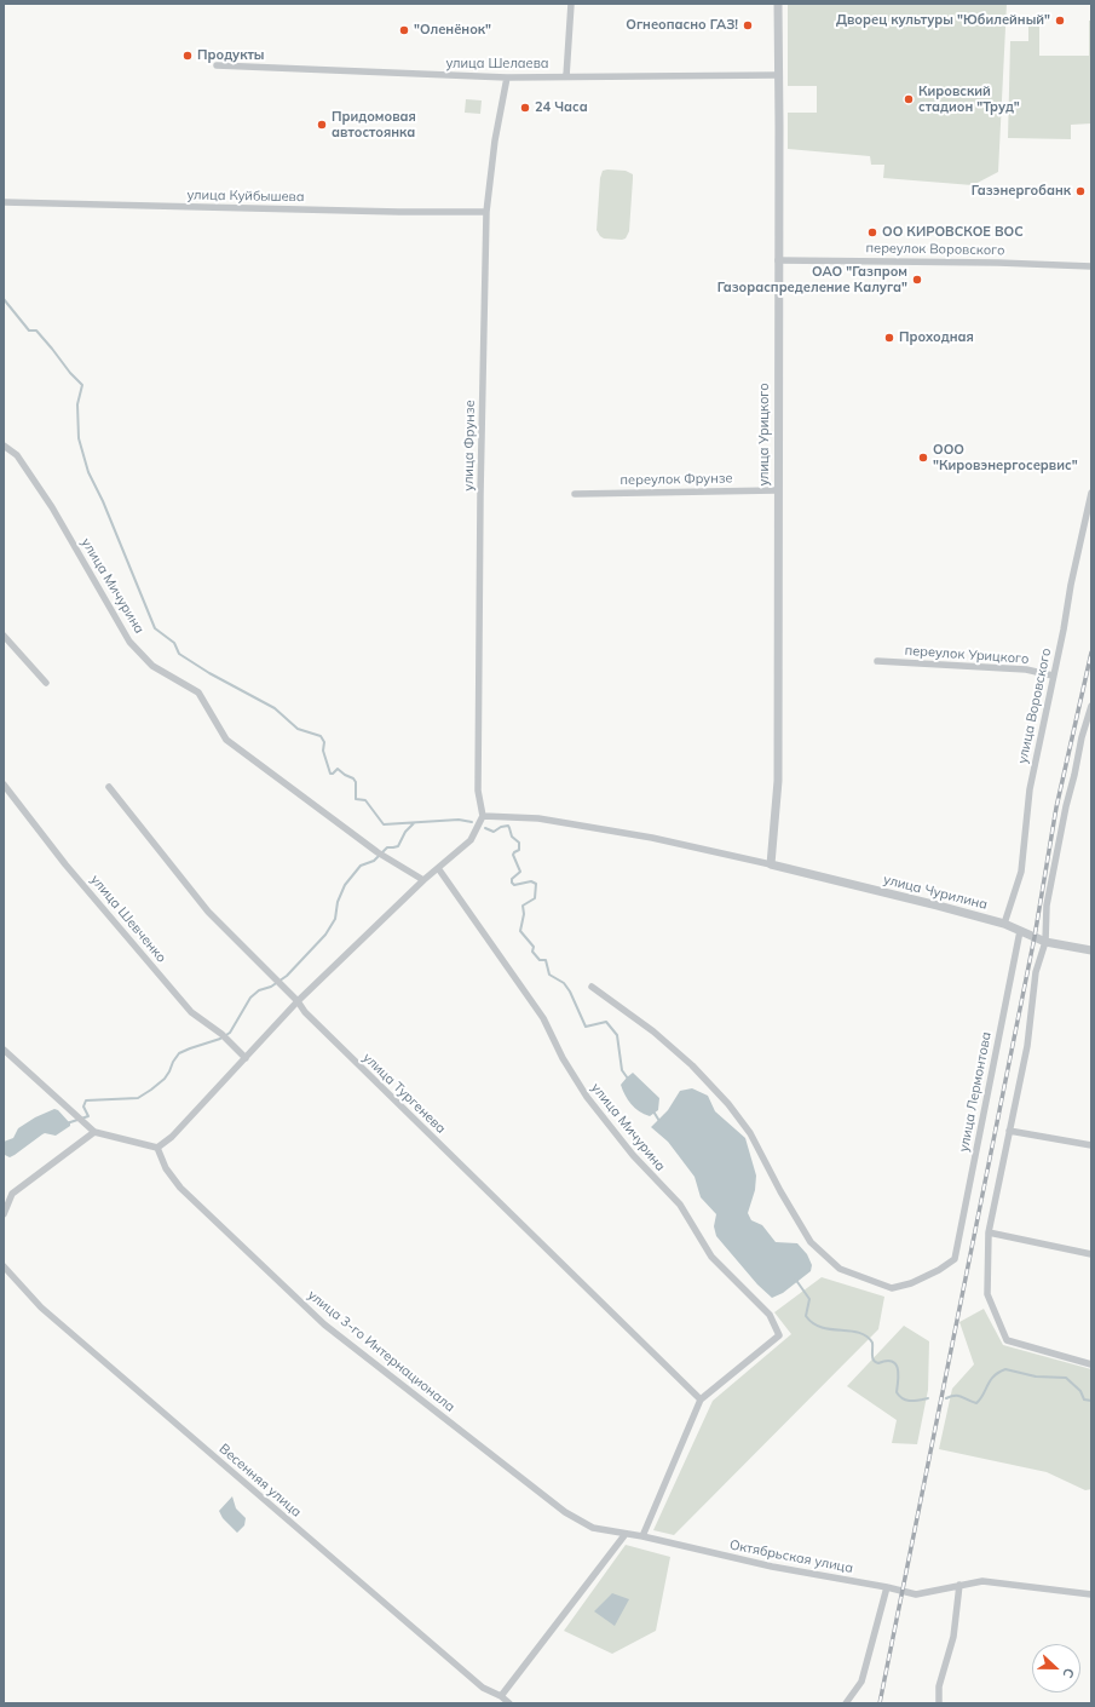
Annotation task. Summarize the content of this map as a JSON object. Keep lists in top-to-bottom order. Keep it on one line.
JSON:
{"streets":{"street":["улица Шелаева","улица Куйбышева","переулок Воровского","улица Урицкого","улица Фрунзе","переулок Фрунзе","улица Мичурина","переулок Урицкого","улица Воровского","улица Чурилина","улица Шевченко","улица Лермонтова","улица Тургенева","улица 3-го Интернационала","Весенняя улица","Октябрьская улица"]},"crossings":[["улица Шелаева","улица Урицкого"],["улица Шелаева","улица Фрунзе"],["улица Куйбышева","улица Фрунзе"],["переулок Воровского","улица Урицкого"],["улица Урицкого","переулок Фрунзе"],["улица Урицкого","улица Чурилина"],["улица Мичурина","улица Тургенева"],["переулок Урицкого","улица Воровского"],["улица Воровского","улица Чурилина"],["улица Чурилина","улица Лермонтова"],["улица 3-го Интернационала","Октябрьская улица"]],"places":["Дворец культуры \"Юбилейный\"","Огнеопасно ГАЗ!","\"Оленёнок\"","Продукты","Кировский стадион \"Труд\"","24 Часа","Придомовая автостоянка","Газэнергобанк","ОО КИРОВСКОЕ ВОС","ОАО \"Газпром Газораспределение Калуга\"","Проходная","ООО \"Кировэнергосервис\""],"north":"right"}
